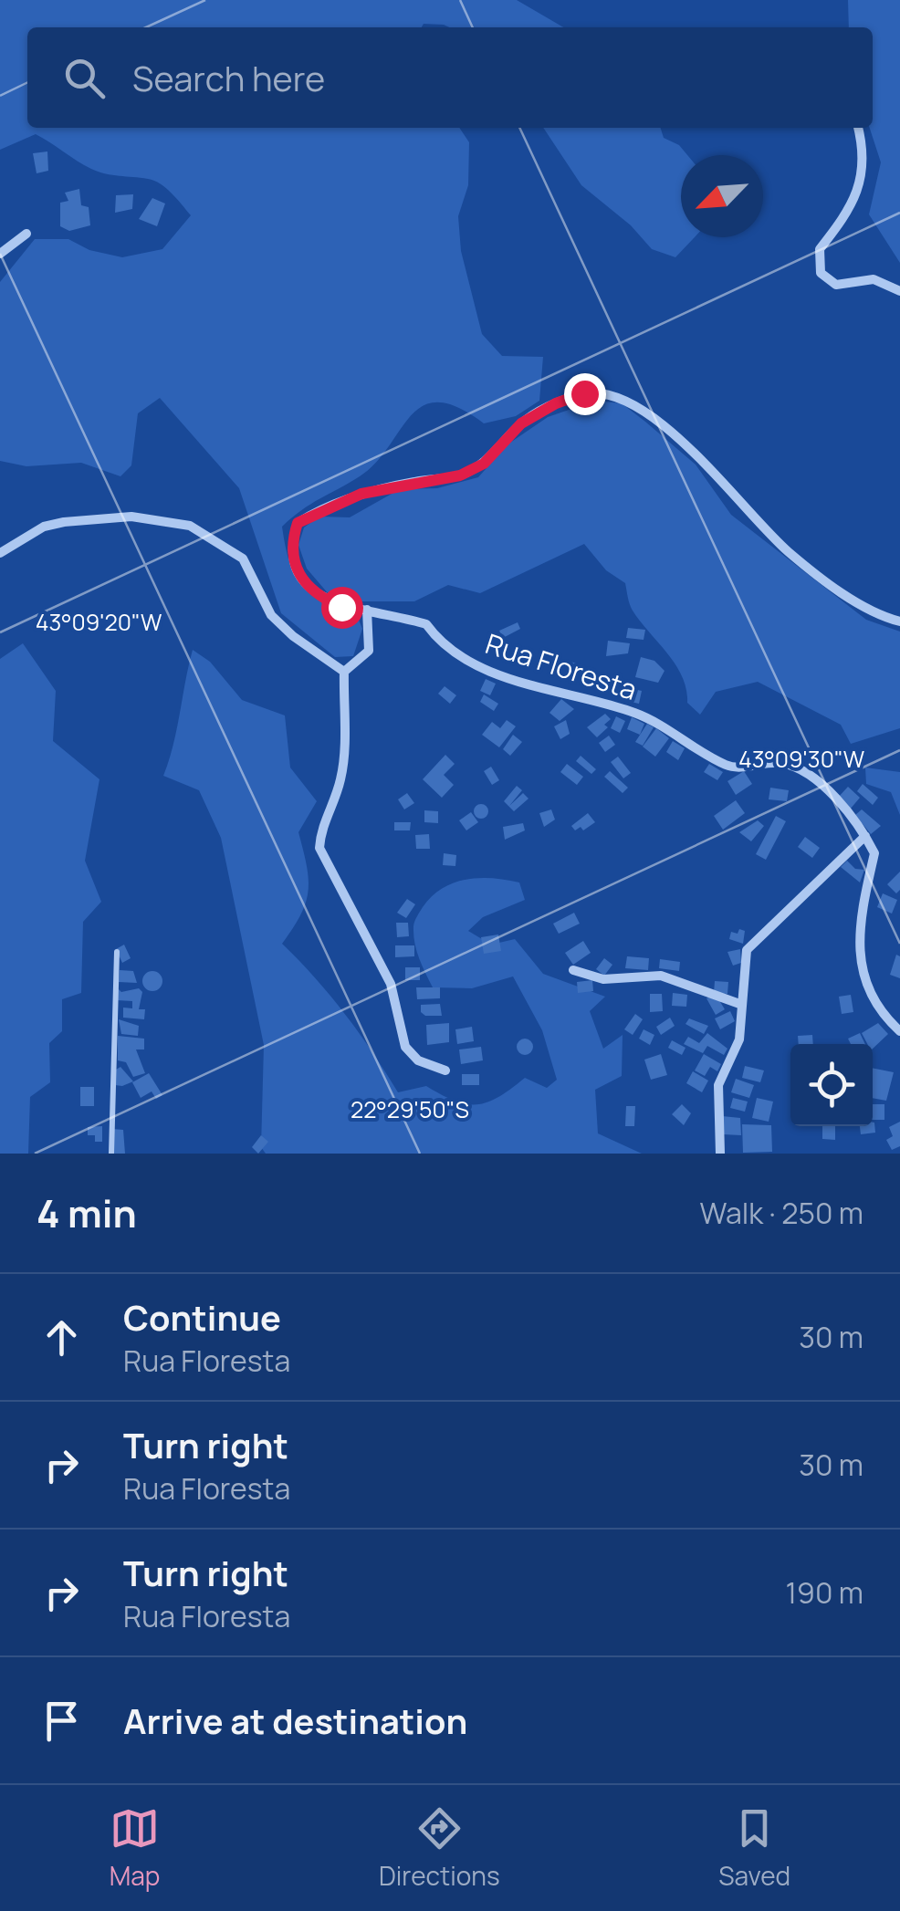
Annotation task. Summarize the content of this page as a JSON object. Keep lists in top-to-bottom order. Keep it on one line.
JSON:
{"streets":{"street":["Rua Floresta"]},"north":"bottom left","page":{"search":"Search here","heading":["4 min","Walk · 250 m"],"list":[["Continue","Rua Floresta","30 m"],["Turn right","Rua Floresta","30 m"],["Turn right","Rua Floresta","190 m"],"Arrive at destination"],"nav":["Map","Directions","Saved"]},"coordinates":["43°09'20\"W","43°09'30\"W","22°29'50\"S"]}
